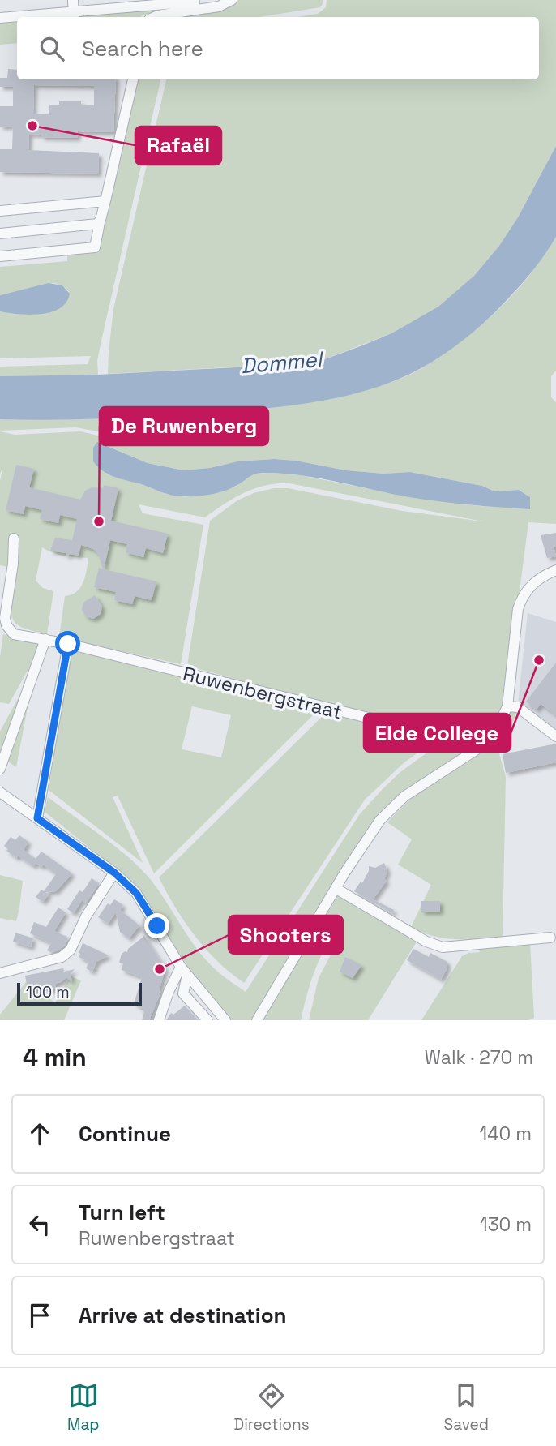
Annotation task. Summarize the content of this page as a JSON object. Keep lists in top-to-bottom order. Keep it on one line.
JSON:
{"streets":{"street":["Ruwenbergstraat"]},"water":["Dommel"],"places":["Rafaël","De Ruwenberg","Elde College","Shooters"],"scale_bar":"100 m","page":{"search":"Search here","scale":"100 m","heading":["4 min","Walk · 270 m"],"list":[["Continue","140 m"],["Turn left","Ruwenbergstraat","130 m"],"Arrive at destination"],"nav":["Map","Directions","Saved"]}}
